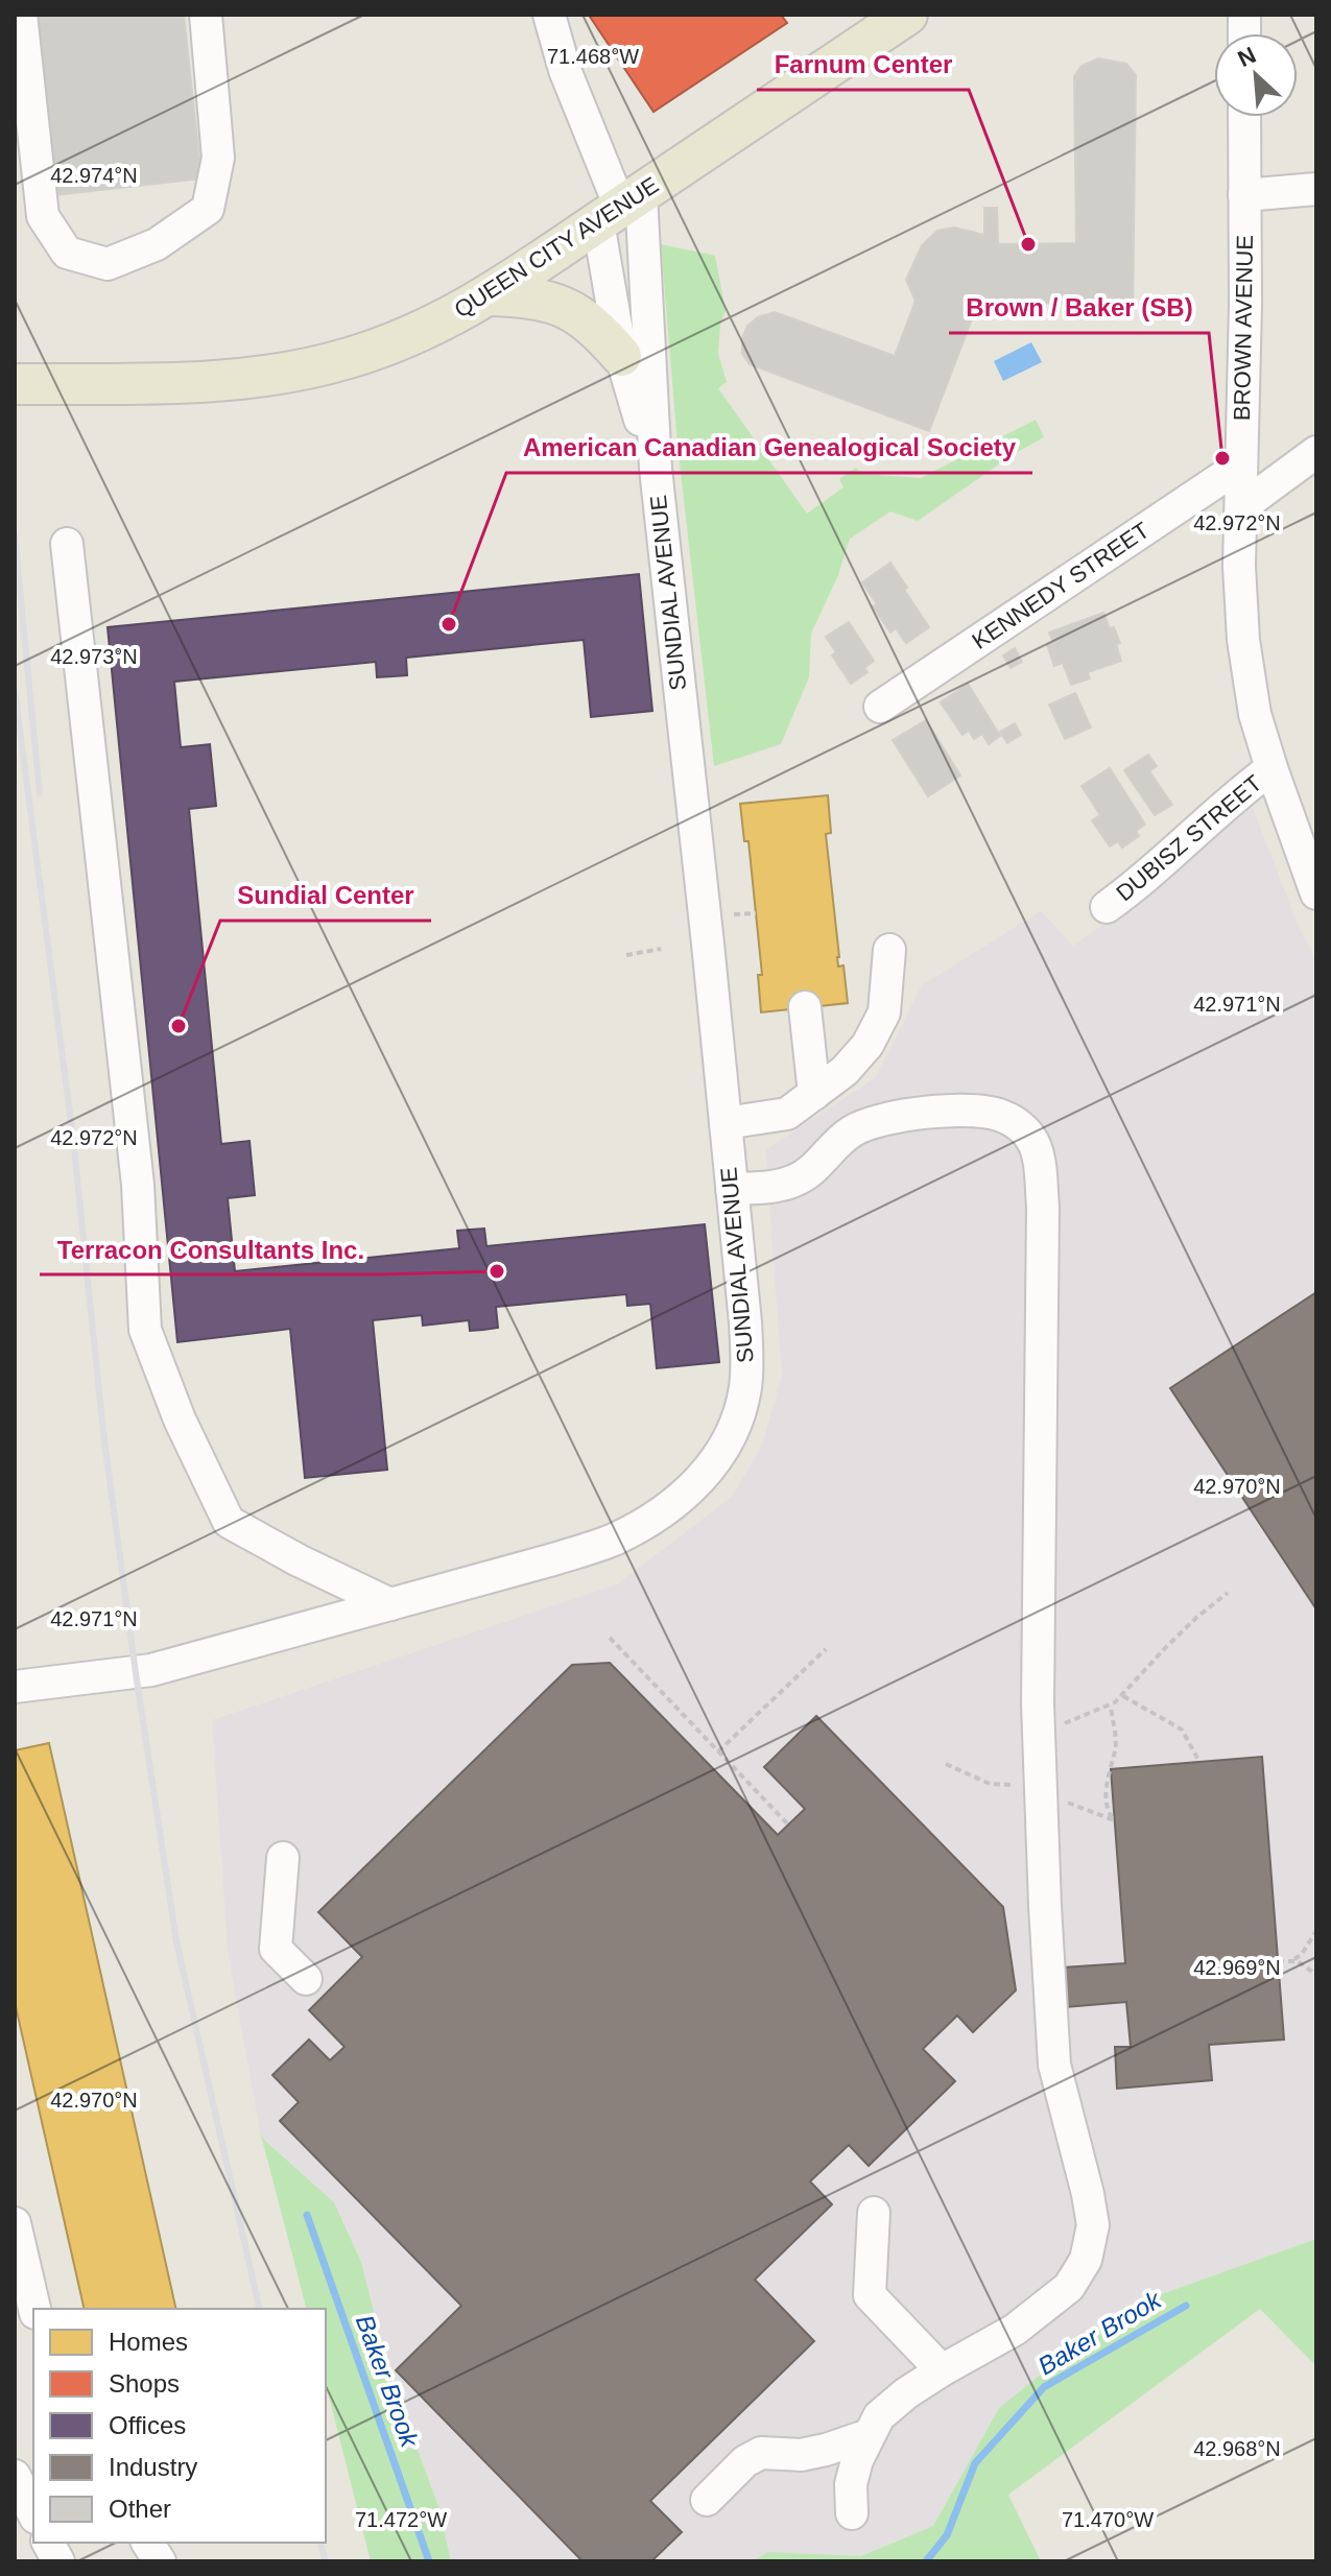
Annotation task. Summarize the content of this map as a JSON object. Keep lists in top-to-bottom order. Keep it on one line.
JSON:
{"streets":{"main road":["QUEEN CITY AVENUE"],"street":["BROWN AVENUE","KENNEDY STREET","SUNDIAL AVENUE","DUBISZ STREET"]},"crossings":[["QUEEN CITY AVENUE","SUNDIAL AVENUE"],["BROWN AVENUE","KENNEDY STREET"],["BROWN AVENUE","DUBISZ STREET"]],"water":["Baker Brook"],"places":["Farnum Center","Brown / Baker (SB)","American Canadian Genealogical Society","Sundial Center","Terracon Consultants Inc."],"legend":["Homes","Shops","Offices","Industry","Other"],"north":"top left","coordinates":["71.468°W","42.974°N","42.972°N","42.973°N","42.971°N","42.970°N","42.969°N","42.968°N","71.472°W","71.470°W"]}
